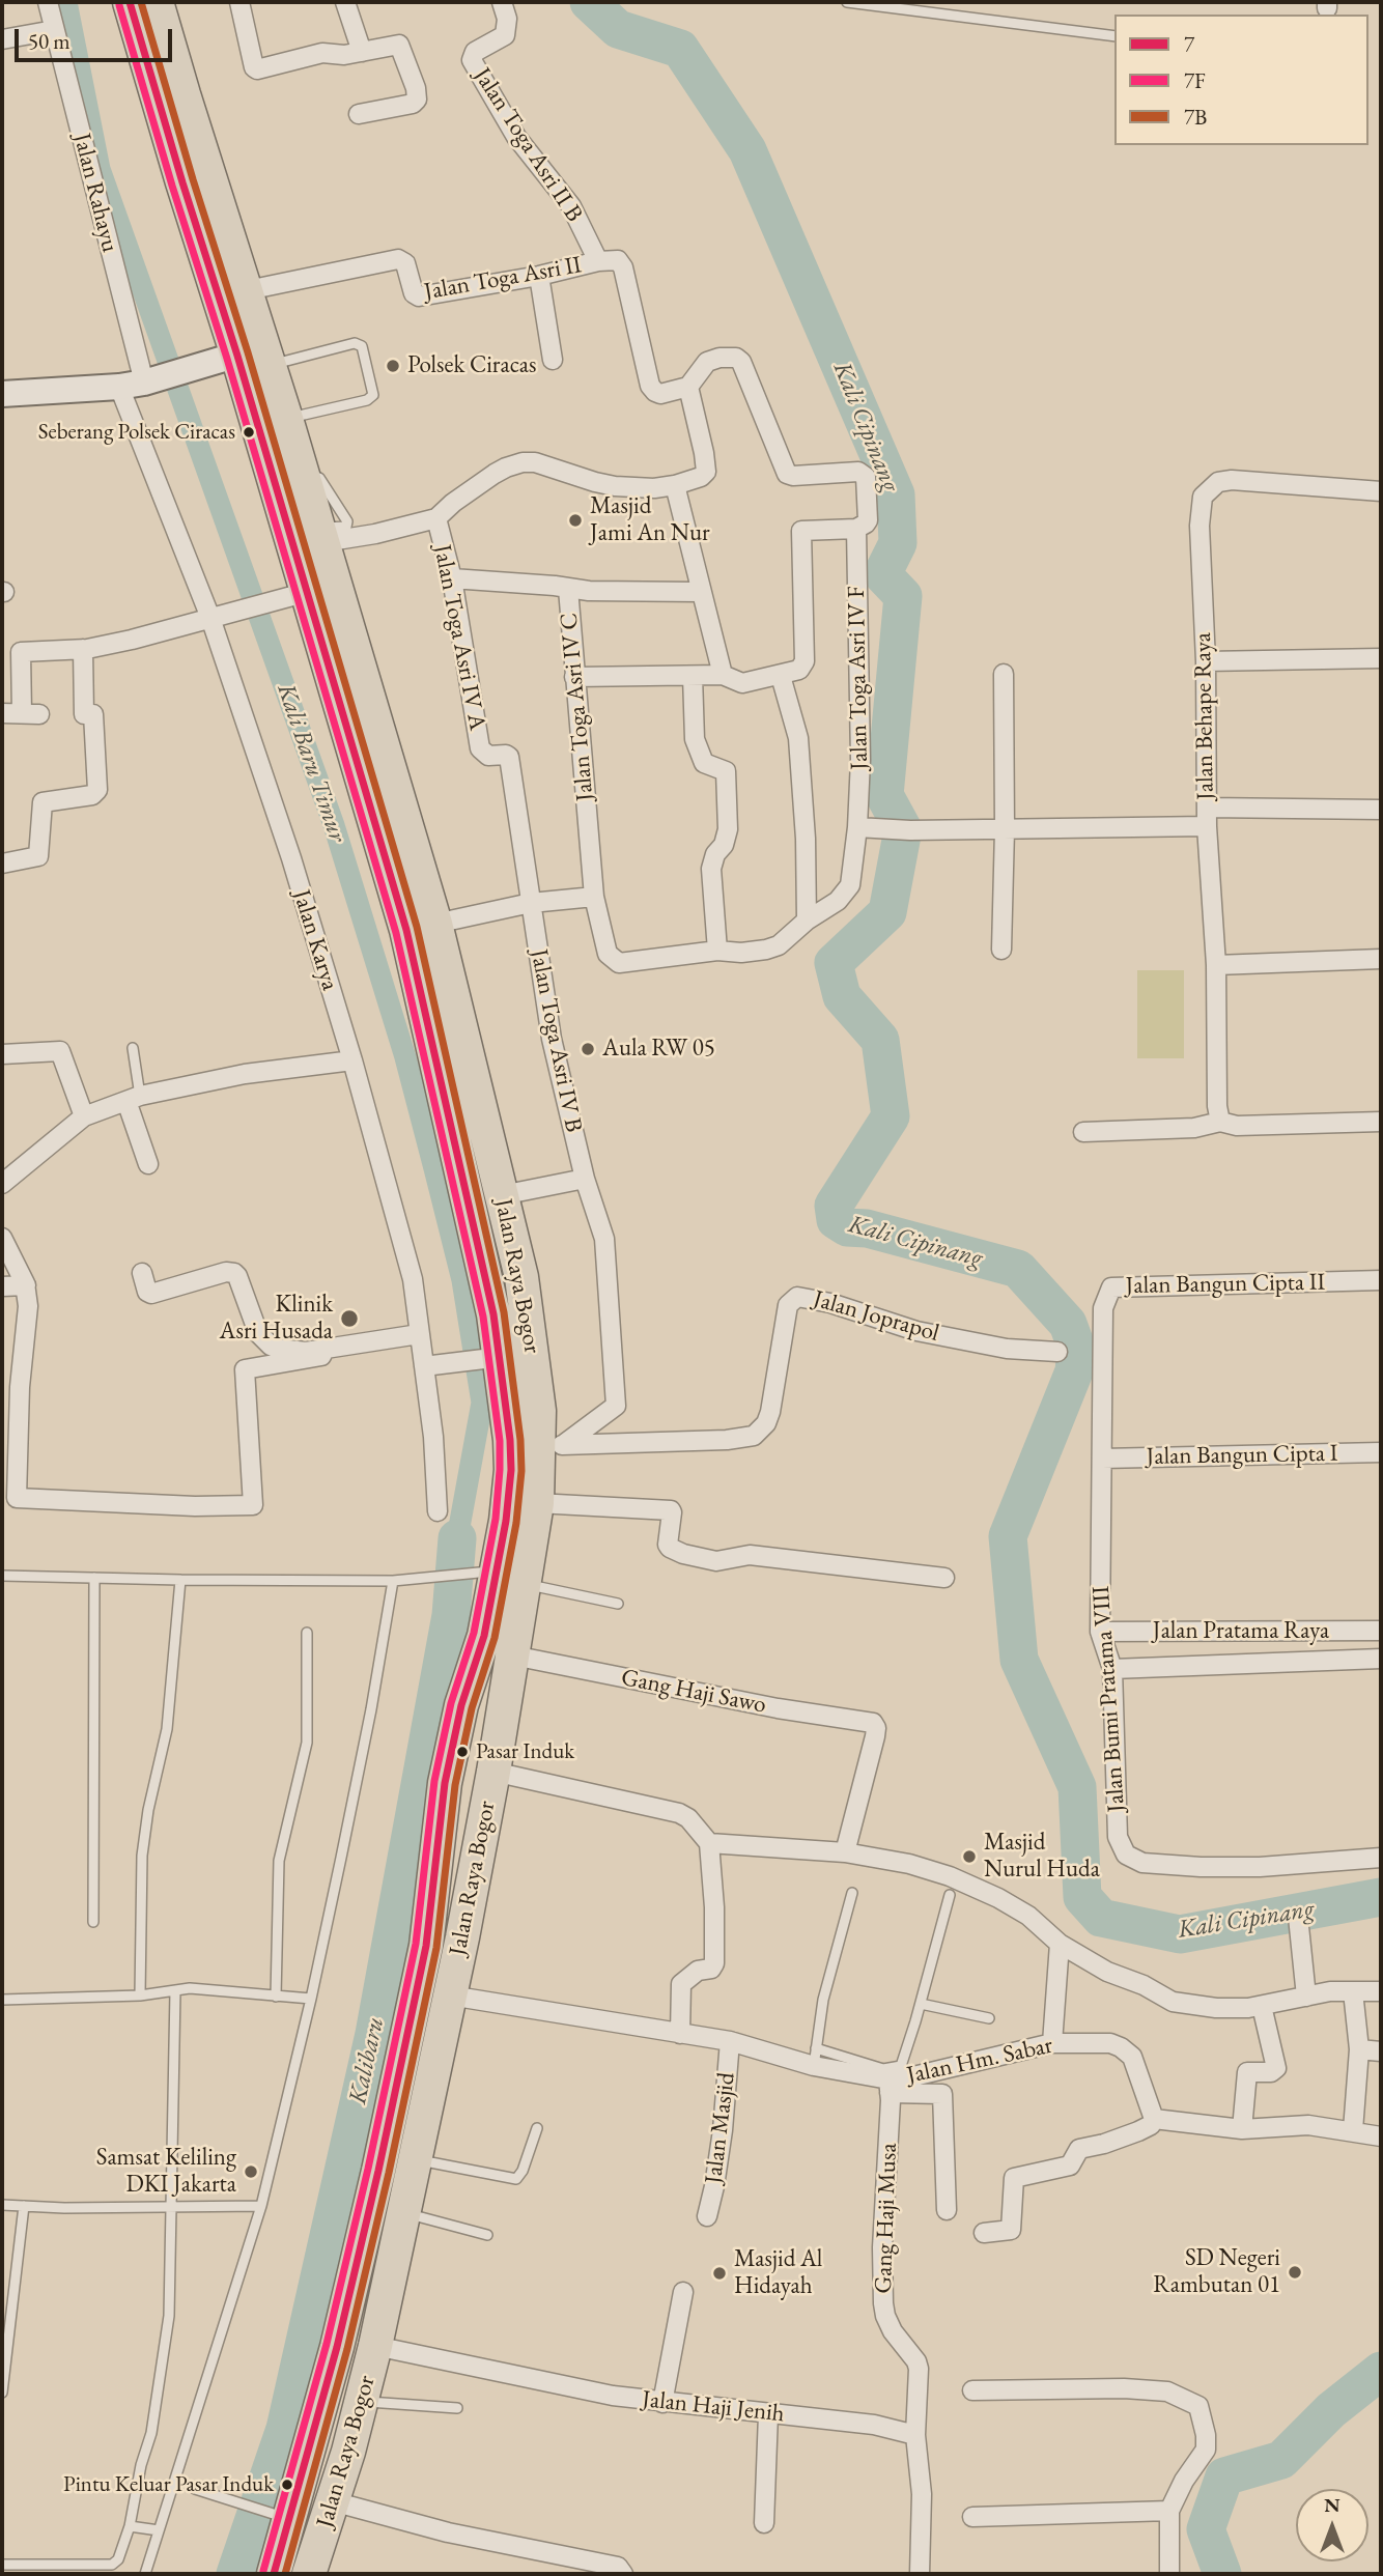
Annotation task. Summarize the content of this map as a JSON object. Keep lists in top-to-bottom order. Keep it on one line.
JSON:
{"streets":{"highway":["Jalan Raya Bogor"],"street":["Jalan Toga Asri II B","Jalan Rahayu","Jalan Toga Asri II","Jalan Toga Asri IV A","Jalan Toga Asri IV F","Jalan Toga Asri IV C","Jalan Behape Raya","Jalan Karya","Jalan Toga Asri IV B","Jalan Bangun Cipta II","Jalan Joprapol","Jalan Bangun Cipta I","Jalan Pratama Raya","Gang Haji Sawo","Jalan Bumi Pratama VIII","Jalan Hm. Sabar","Jalan Masjid","Gang Haji Musa","Jalan Haji Jenih"]},"crossings":[["Jalan Toga Asri II B","Jalan Toga Asri II"],["Jalan Rahayu","Jalan Karya"],["Jalan Toga Asri II","Jalan Raya Bogor"],["Jalan Toga Asri IV A","Jalan Toga Asri IV C"],["Jalan Toga Asri IV A","Jalan Toga Asri IV B"],["Jalan Toga Asri IV F","Jalan Toga Asri IV C"],["Jalan Toga Asri IV B","Jalan Raya Bogor"],["Jalan Toga Asri IV B","Jalan Joprapol"],["Jalan Raya Bogor","Jalan Joprapol"],["Jalan Raya Bogor","Gang Haji Sawo"],["Jalan Raya Bogor","Jalan Hm. Sabar"],["Jalan Raya Bogor","Jalan Haji Jenih"],["Jalan Bangun Cipta II","Jalan Bangun Cipta I"],["Jalan Bangun Cipta II","Jalan Bumi Pratama VIII"],["Jalan Bangun Cipta I","Jalan Bumi Pratama VIII"],["Jalan Pratama Raya","Jalan Bumi Pratama VIII"],["Jalan Hm. Sabar","Jalan Masjid"],["Jalan Hm. Sabar","Gang Haji Musa"],["Gang Haji Musa","Jalan Haji Jenih"]],"water":["Kali Cipinang","Kali Baru Timur","Kalibaru"],"places":["Polsek Ciracas","Seberang Polsek Ciracas","Masjid Jami An Nur","Aula RW 05","Klinik Asri Husada","Pasar Induk","Masjid Nurul Huda","Samsat Keliling DKI Jakarta","SD Negeri Rambutan 01","Masjid Al Hidayah","Pintu Keluar Pasar Induk"],"lines":["transit line 7","transit line 7B","transit line 7F"],"legend":["7","7F","7B"],"scale_bar":"50 m","north":"top"}
